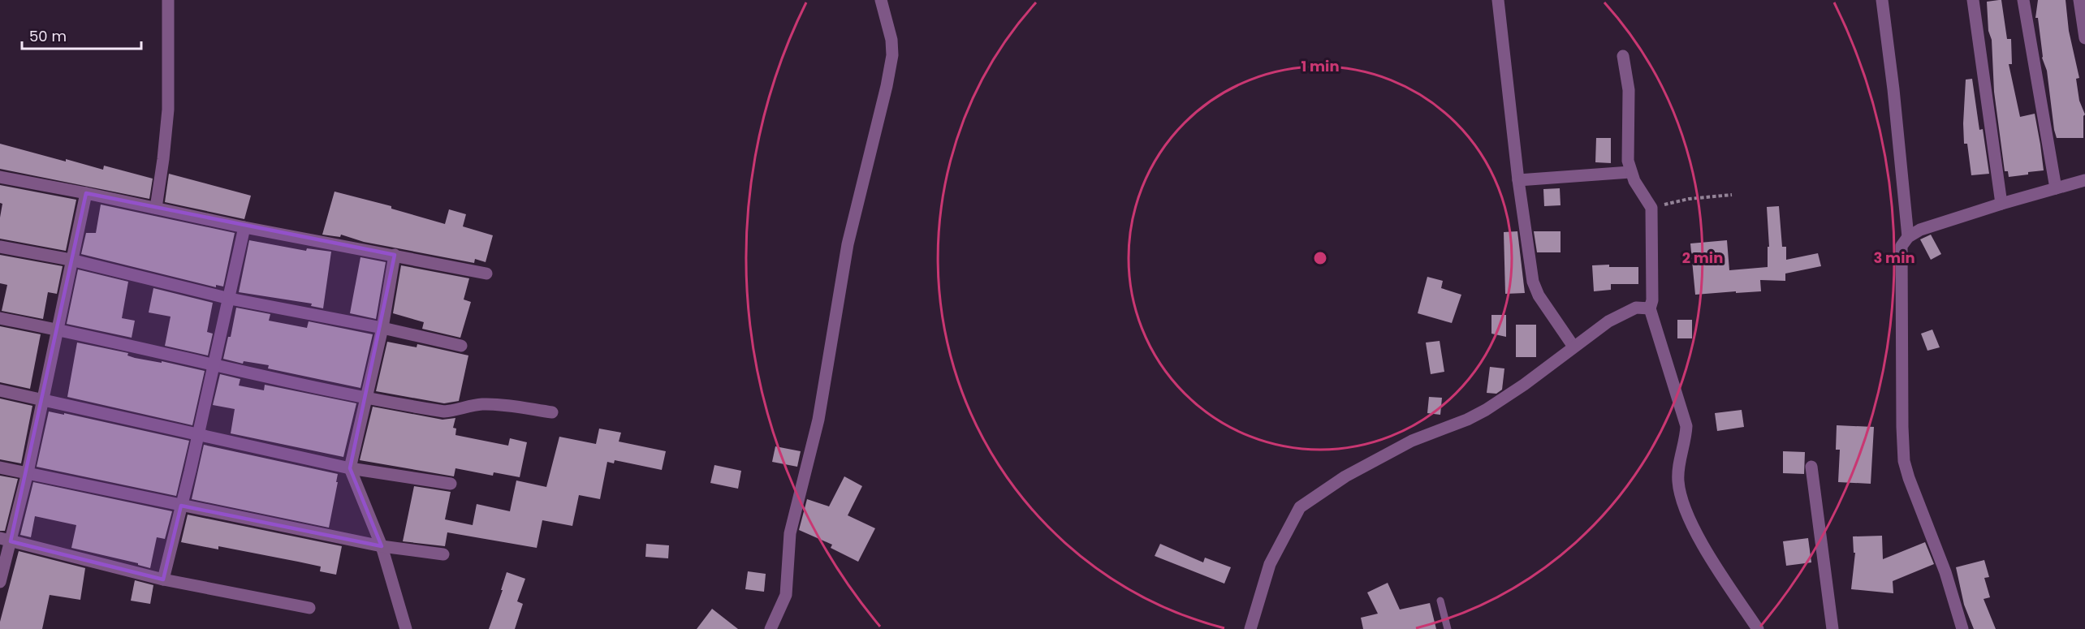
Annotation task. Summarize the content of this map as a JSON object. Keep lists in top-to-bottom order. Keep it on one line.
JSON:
{"scale_bar":"50 m","rings":["1 min","2 min","3 min"]}
